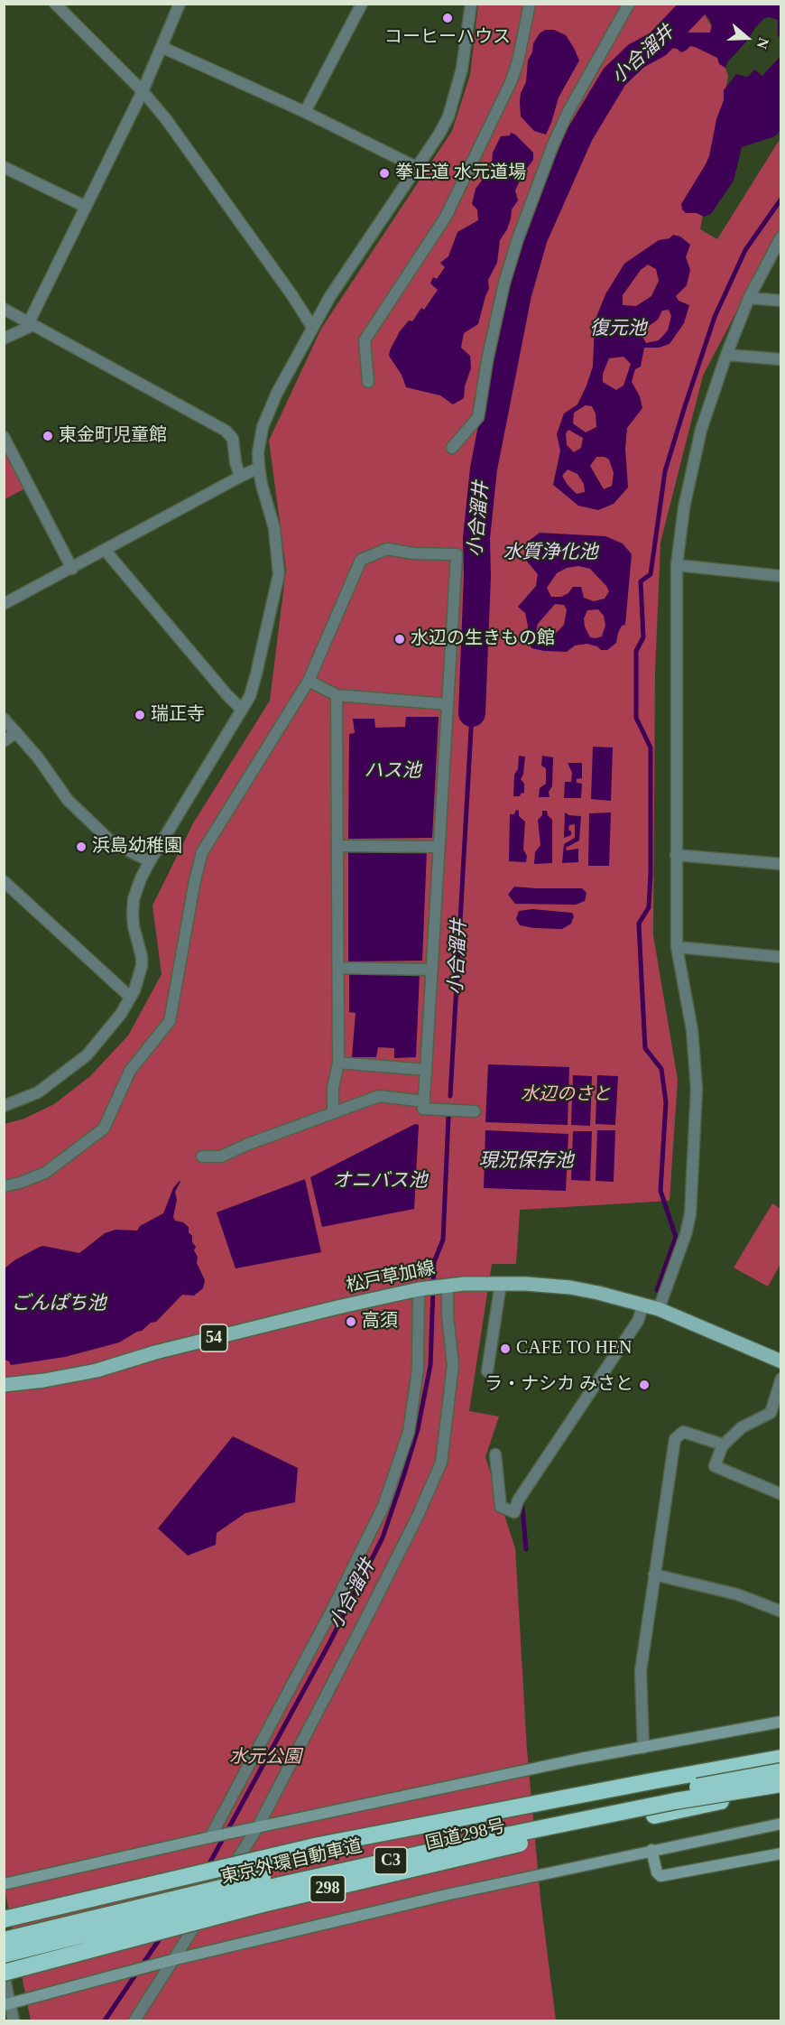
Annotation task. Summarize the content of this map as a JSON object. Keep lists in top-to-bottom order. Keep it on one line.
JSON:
{"streets":{"highway":["国道298号","C3","東京外環自動車道","298"],"main road":["松戸草加線","54"]},"water":["小合溜井","復元池","水質浄化池","ハス池","現況保存池","オニバス池","ごんぱち池"],"parks":["水辺のさと","水元公園"],"places":["コーヒーハウス","拳正道 水元道場","東金町児童館","水辺の生きもの館","瑞正寺","浜島幼稚園","高須","CAFE TO HEN","ラ・ナシカ みさと"],"north":"right"}
